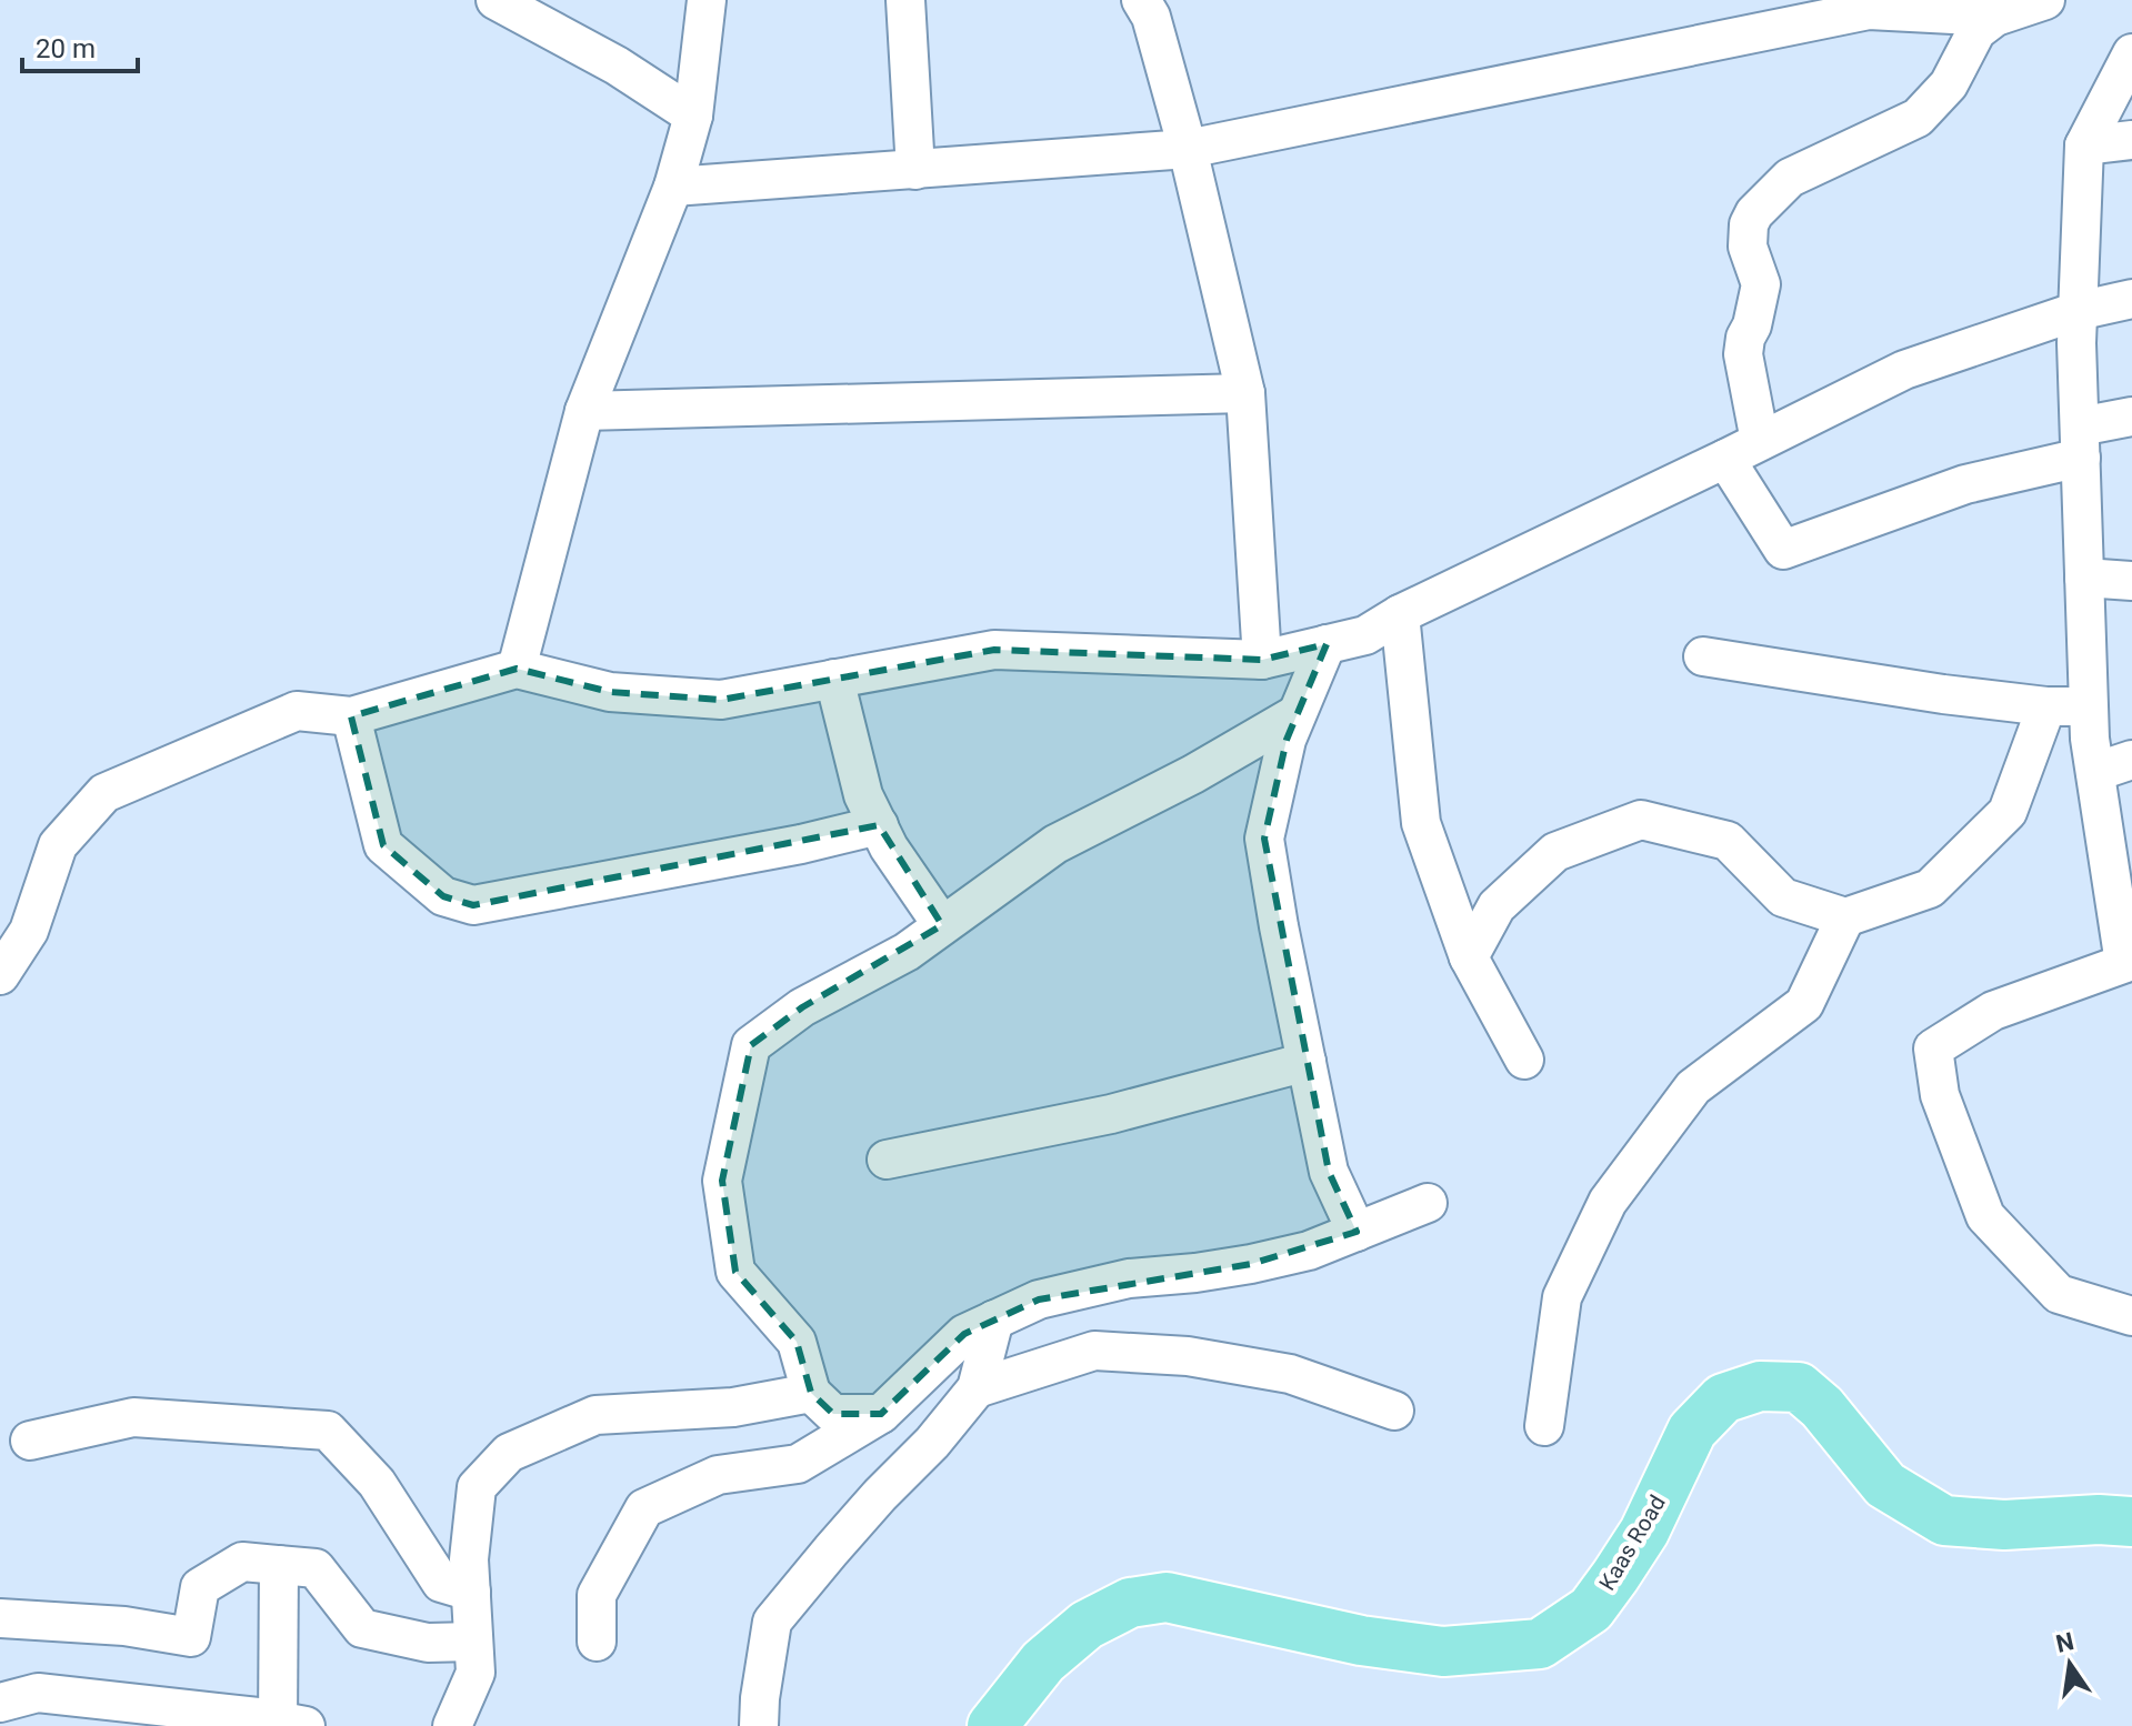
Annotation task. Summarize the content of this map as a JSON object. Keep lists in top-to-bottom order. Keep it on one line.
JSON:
{"streets":{"main road":["Kaas Road"]},"scale_bar":"20 m","north":"top"}
